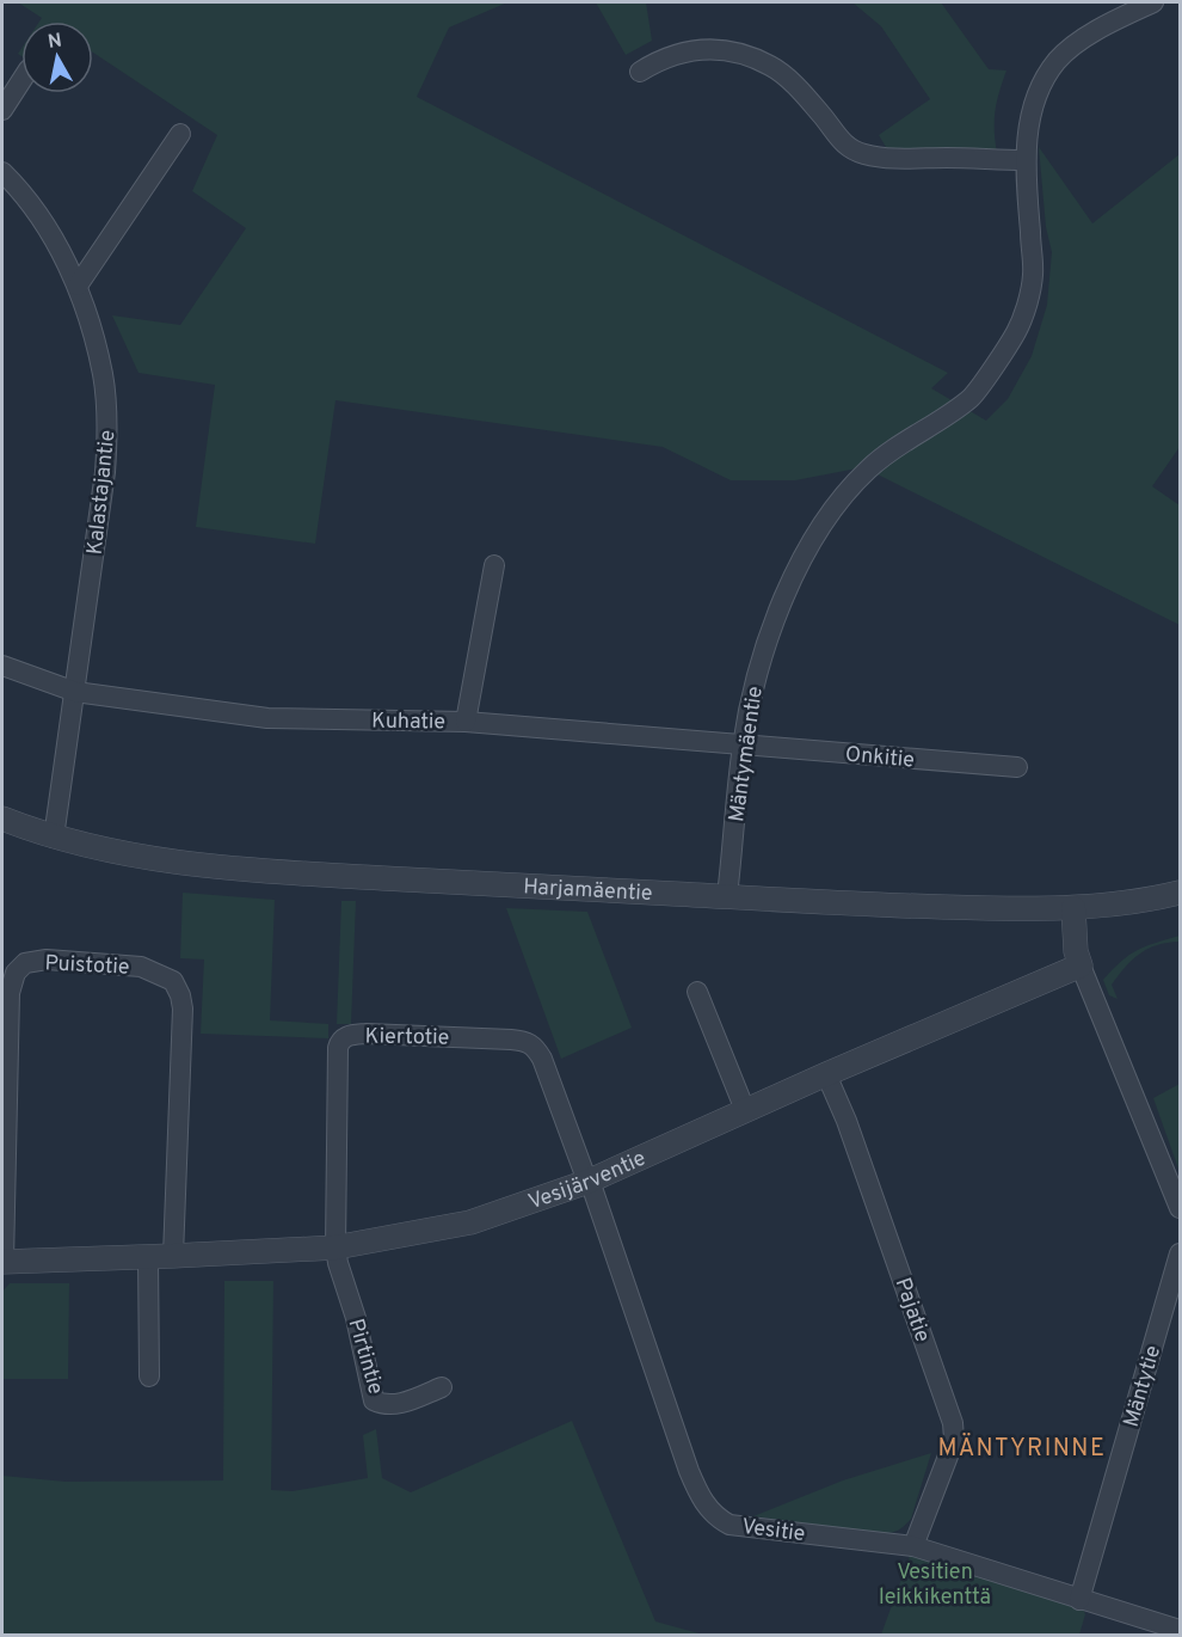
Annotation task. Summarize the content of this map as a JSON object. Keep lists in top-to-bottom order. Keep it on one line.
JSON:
{"streets":{"street":["Kalastajantie","Kuhatie","Mäntymäentie","Onkitie","Harjamäentie","Puistotie","Kiertotie","Vesijärventie","Pajatie","Pirtintie","Mäntytie","Vesitie"]},"crossings":[["Kalastajantie","Kuhatie"],["Kalastajantie","Harjamäentie"],["Kuhatie","Mäntymäentie"],["Kuhatie","Onkitie"],["Mäntymäentie","Onkitie"],["Mäntymäentie","Harjamäentie"],["Puistotie","Vesijärventie"],["Kiertotie","Vesijärventie"],["Kiertotie","Pirtintie"],["Kiertotie","Vesitie"],["Vesijärventie","Pajatie"],["Vesijärventie","Pirtintie"],["Vesijärventie","Vesitie"],["Pajatie","Vesitie"],["Mäntytie","Vesitie"]],"districts":["MÄNTYRINNE"],"parks":["Vesitien leikkikenttä"],"north":"top"}
